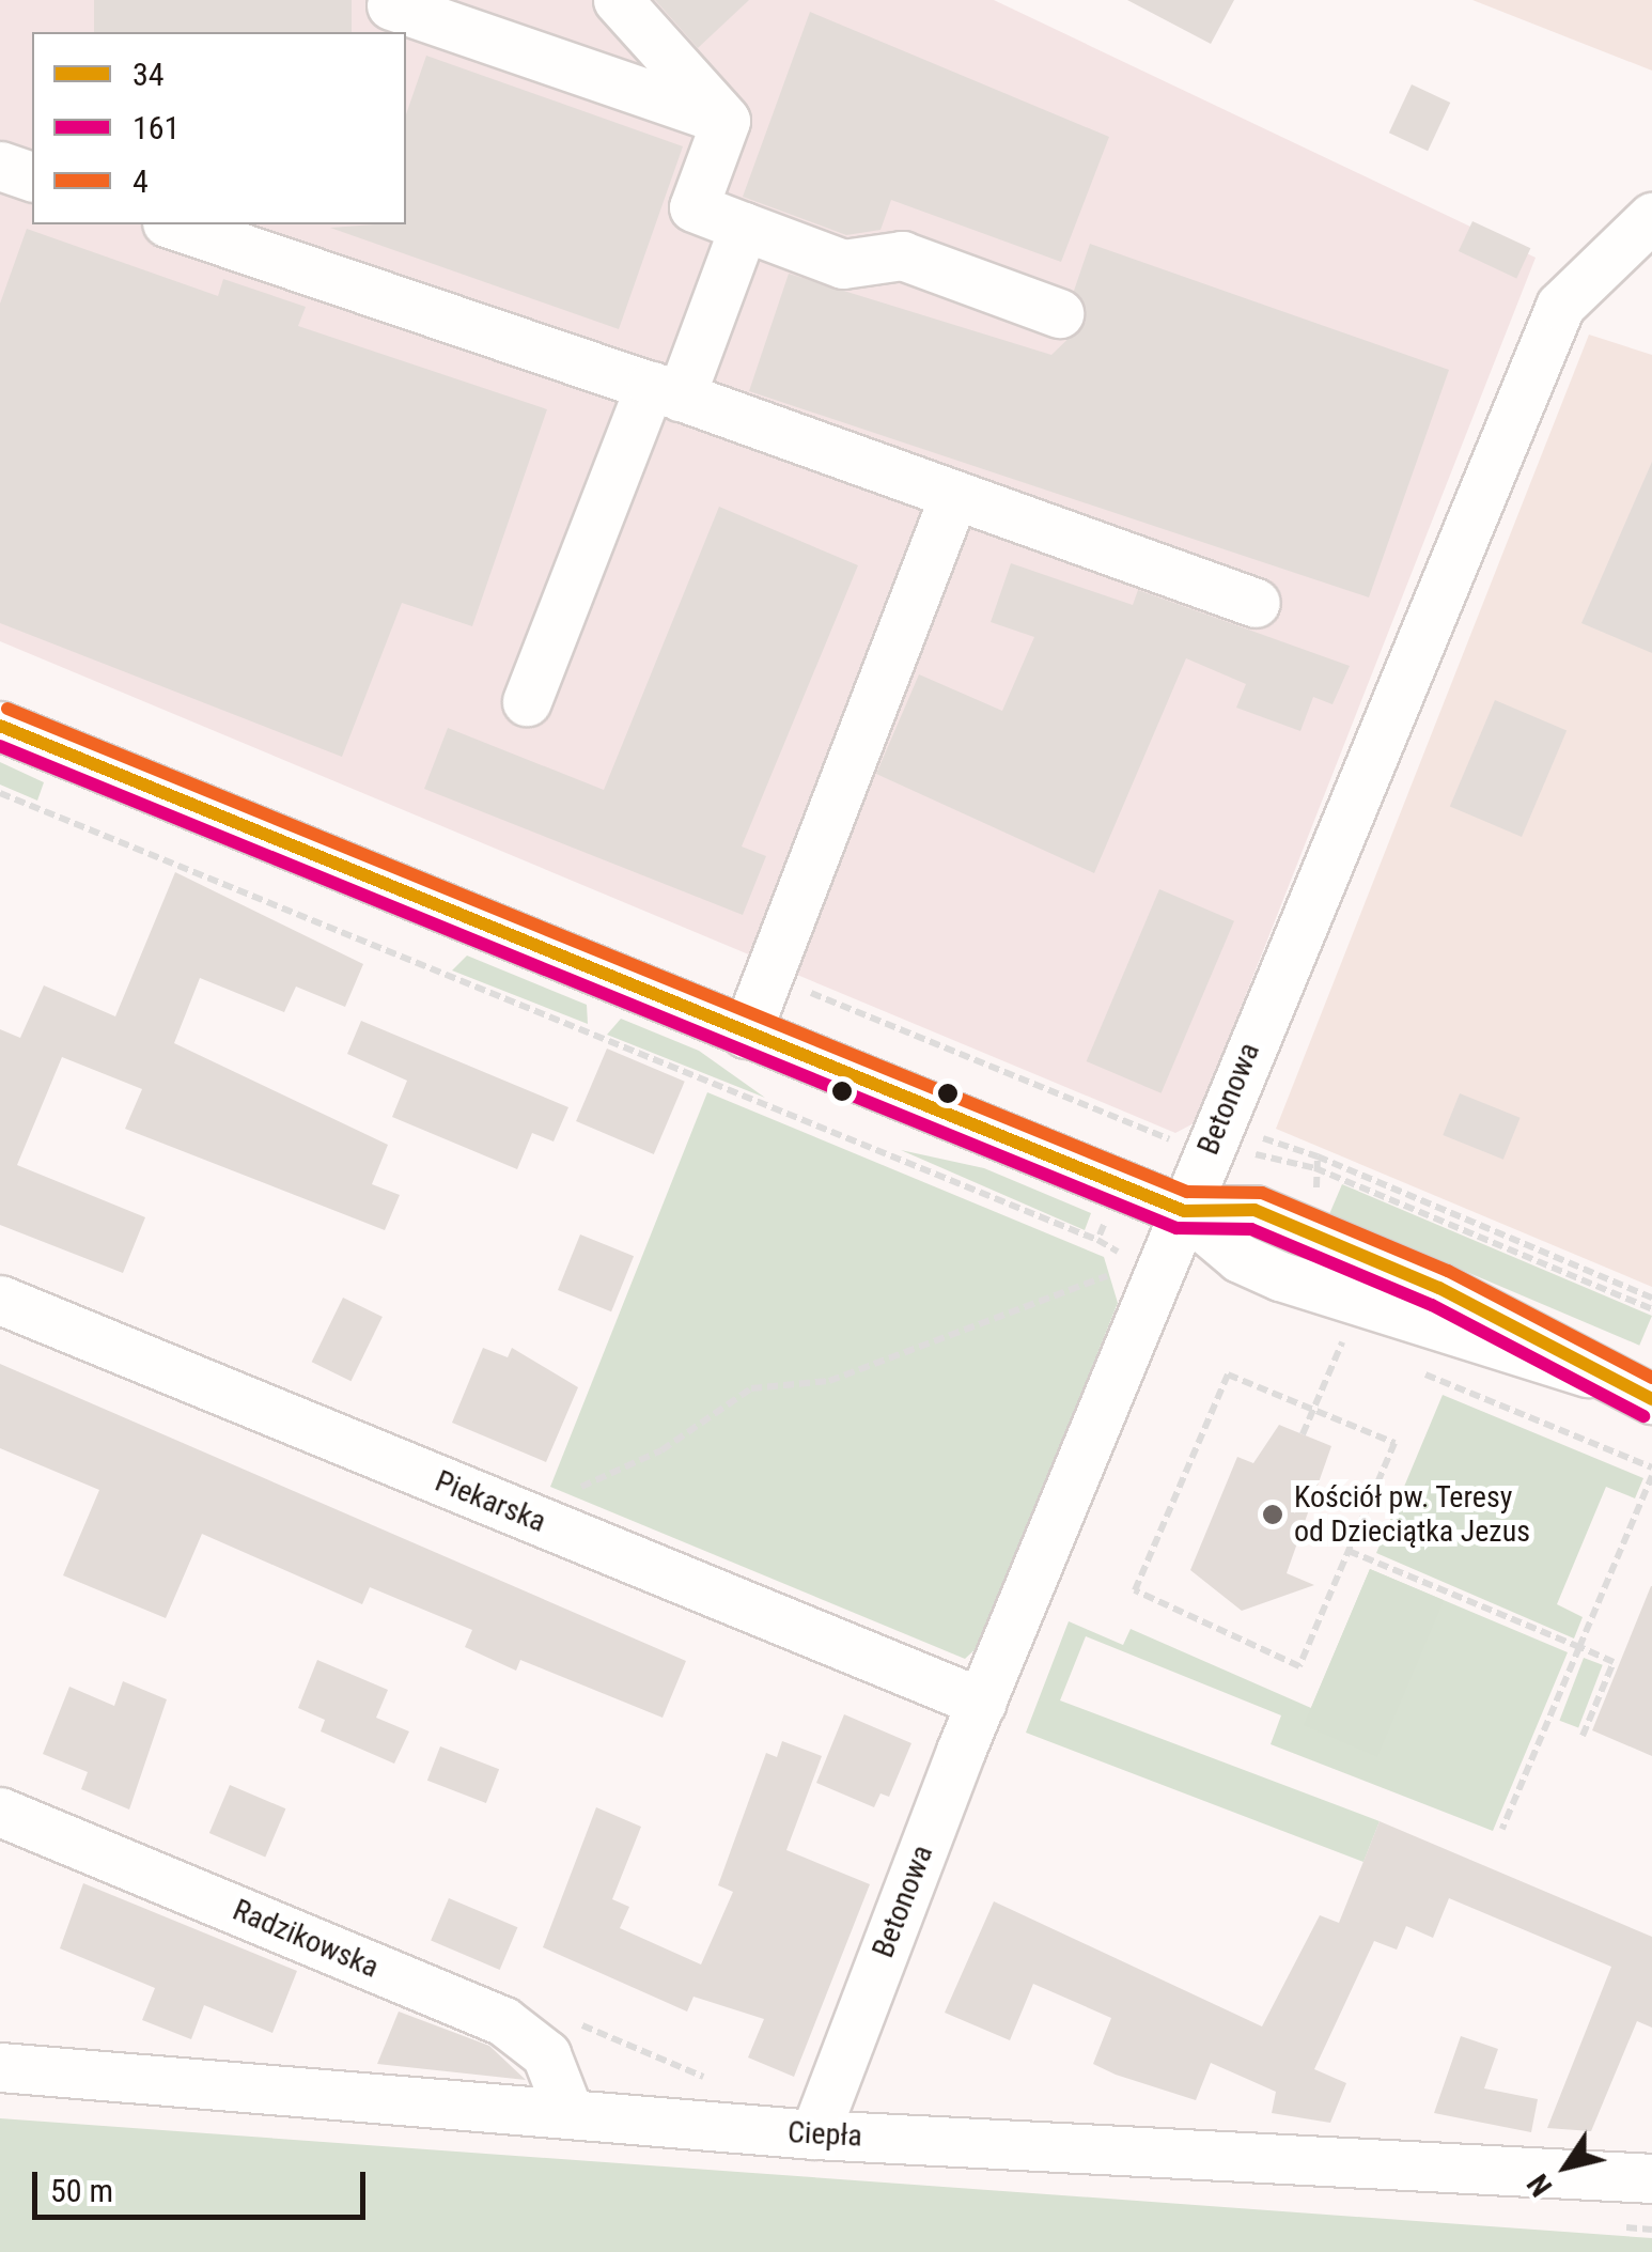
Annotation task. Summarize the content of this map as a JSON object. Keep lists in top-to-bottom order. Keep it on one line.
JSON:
{"streets":{"street":["Betonowa","Piekarska","Radzikowska","Ciepła"]},"crossings":[["Betonowa","Piekarska"],["Betonowa","Ciepła"],["Radzikowska","Ciepła"]],"places":["Kościół pw. Teresy od Dzieciątka Jezus"],"lines":["transit line 4","transit line 34","transit line 161"],"legend":["34","161","4"],"scale_bar":"50 m","north":"bottom left"}
